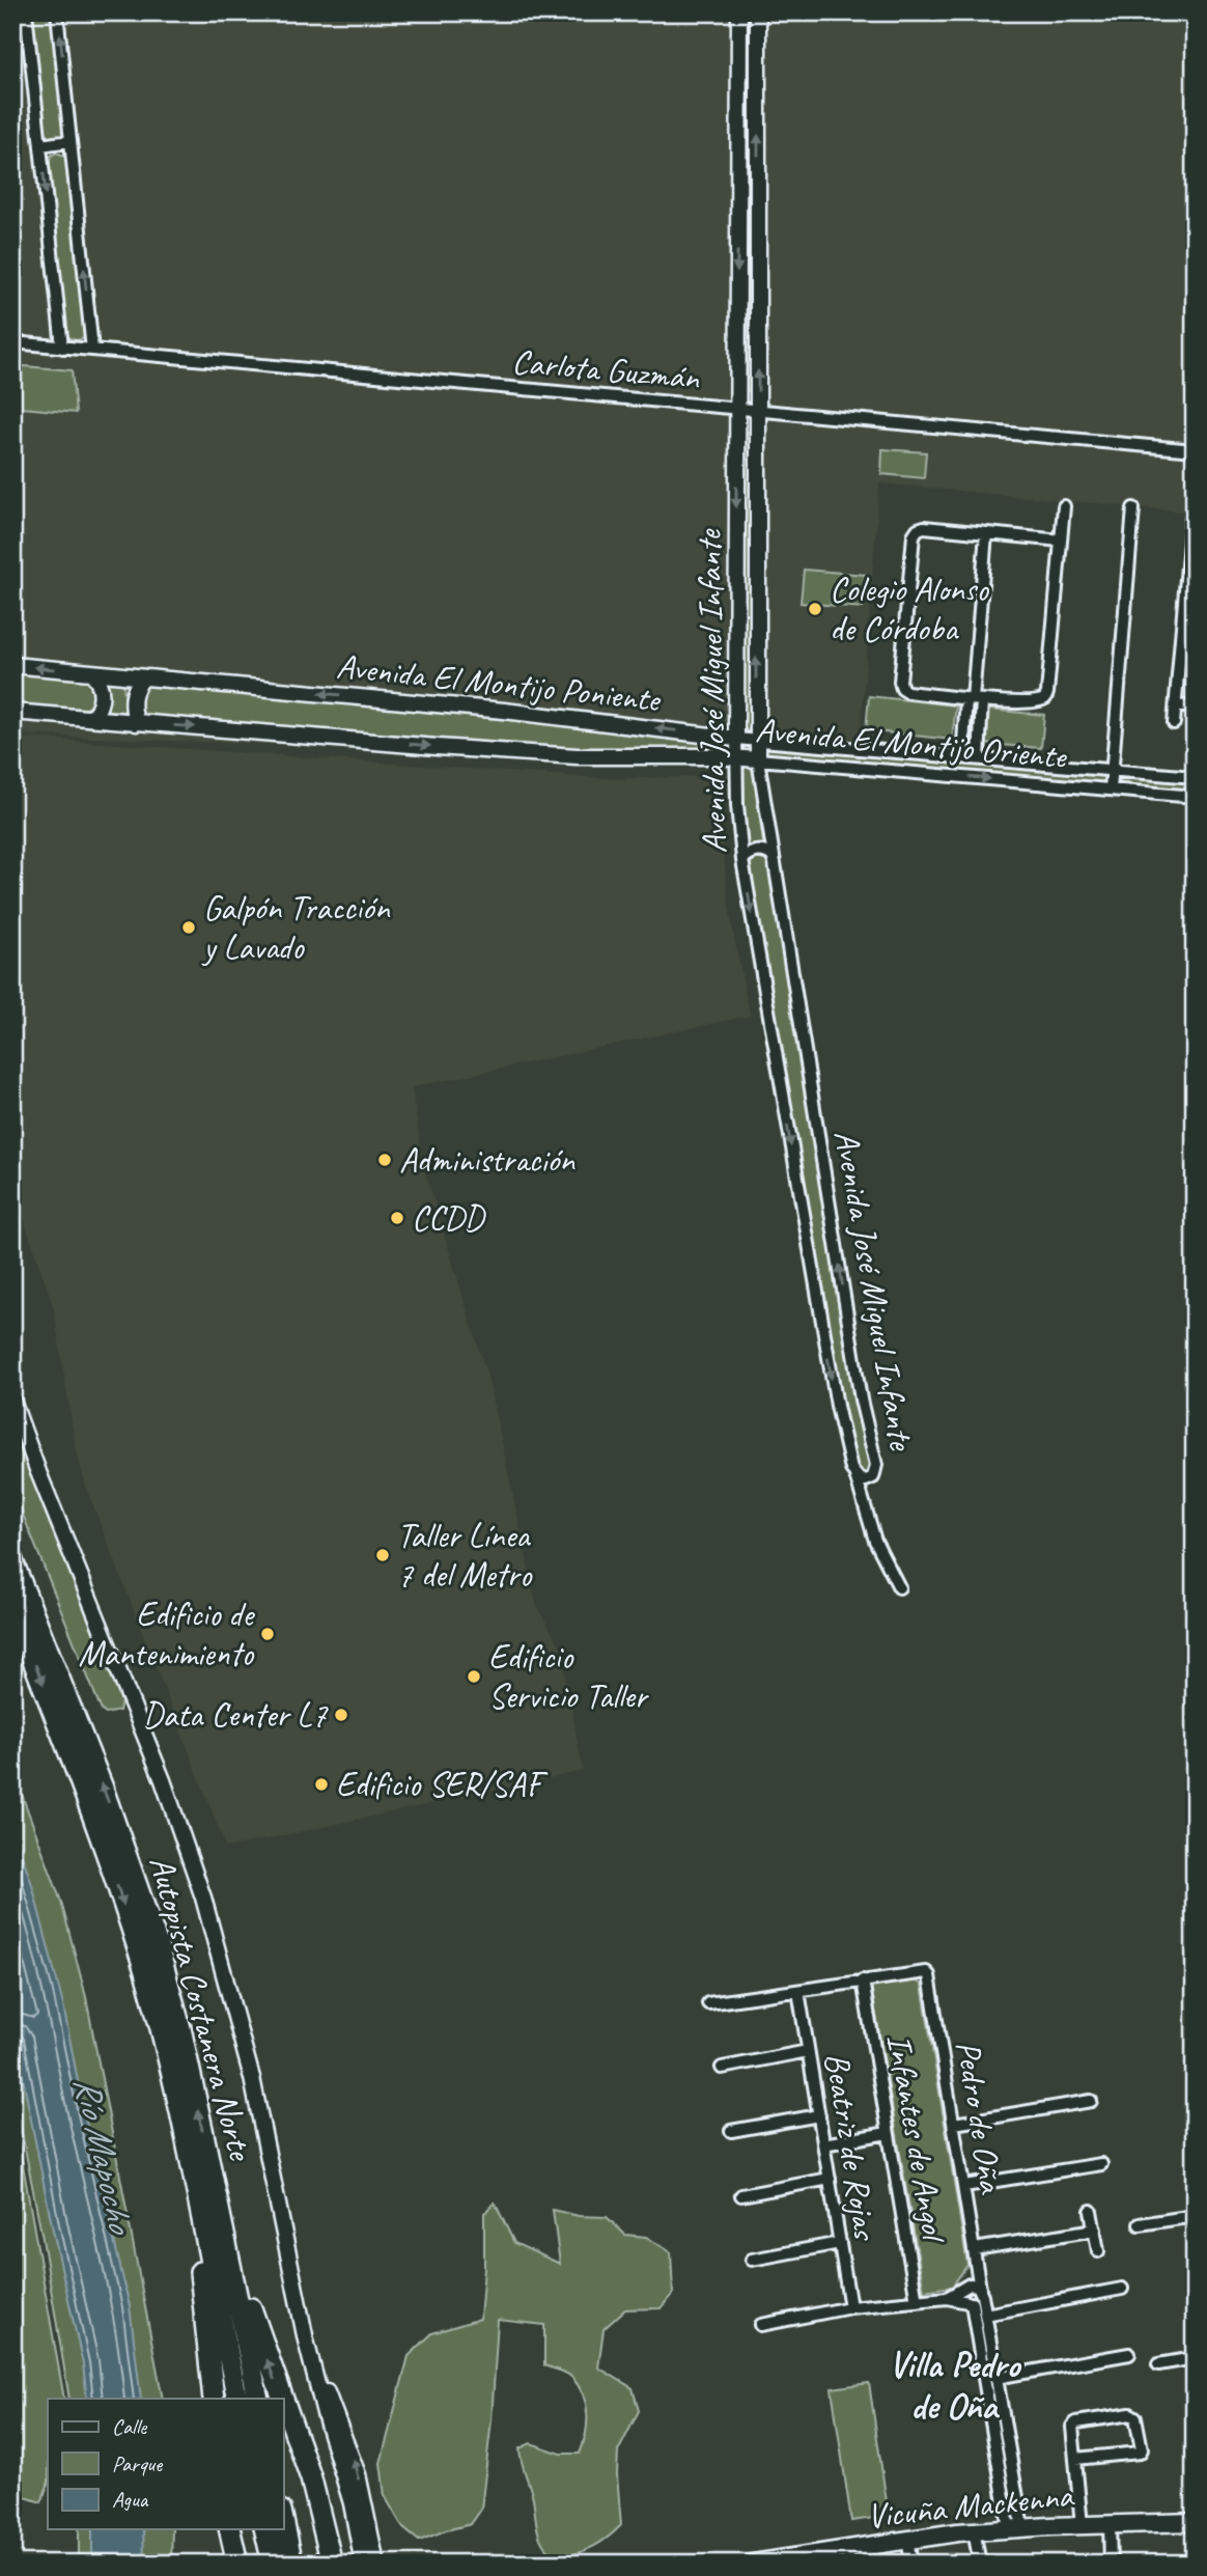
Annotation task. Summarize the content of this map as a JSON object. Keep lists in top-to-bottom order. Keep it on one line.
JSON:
{"streets":{"highway":["Autopista Costanera Norte"],"main road":["Vicuña Mackenna"],"street":["Carlota Guzmán","Avenida El Montijo Poniente","Avenida José Miguel Infante","Avenida El Montijo Oriente","Pedro de Oña","Infantes de Angol","Beatriz de Rojas"]},"crossings":[["Carlota Guzmán","Avenida José Miguel Infante"],["Avenida El Montijo Poniente","Avenida José Miguel Infante"],["Avenida José Miguel Infante","Avenida El Montijo Oriente"],["Pedro de Oña","Infantes de Angol"],["Pedro de Oña","Vicuña Mackenna"]],"one_way":["Avenida El Montijo Poniente","Avenida El Montijo Oriente"],"districts":["Villa Pedro de Oña"],"water":["Río Mapocho"],"places":["Colegio Alonso de Córdoba","Galpón Tracción y Lavado","Administración","CCDD","Taller Línea 7 del Metro","Edificio de Mantenimiento","Edificio Servicio Taller","Data Center L7","Edificio SER/SAF"],"legend":["Calle","Parque","Agua"]}
